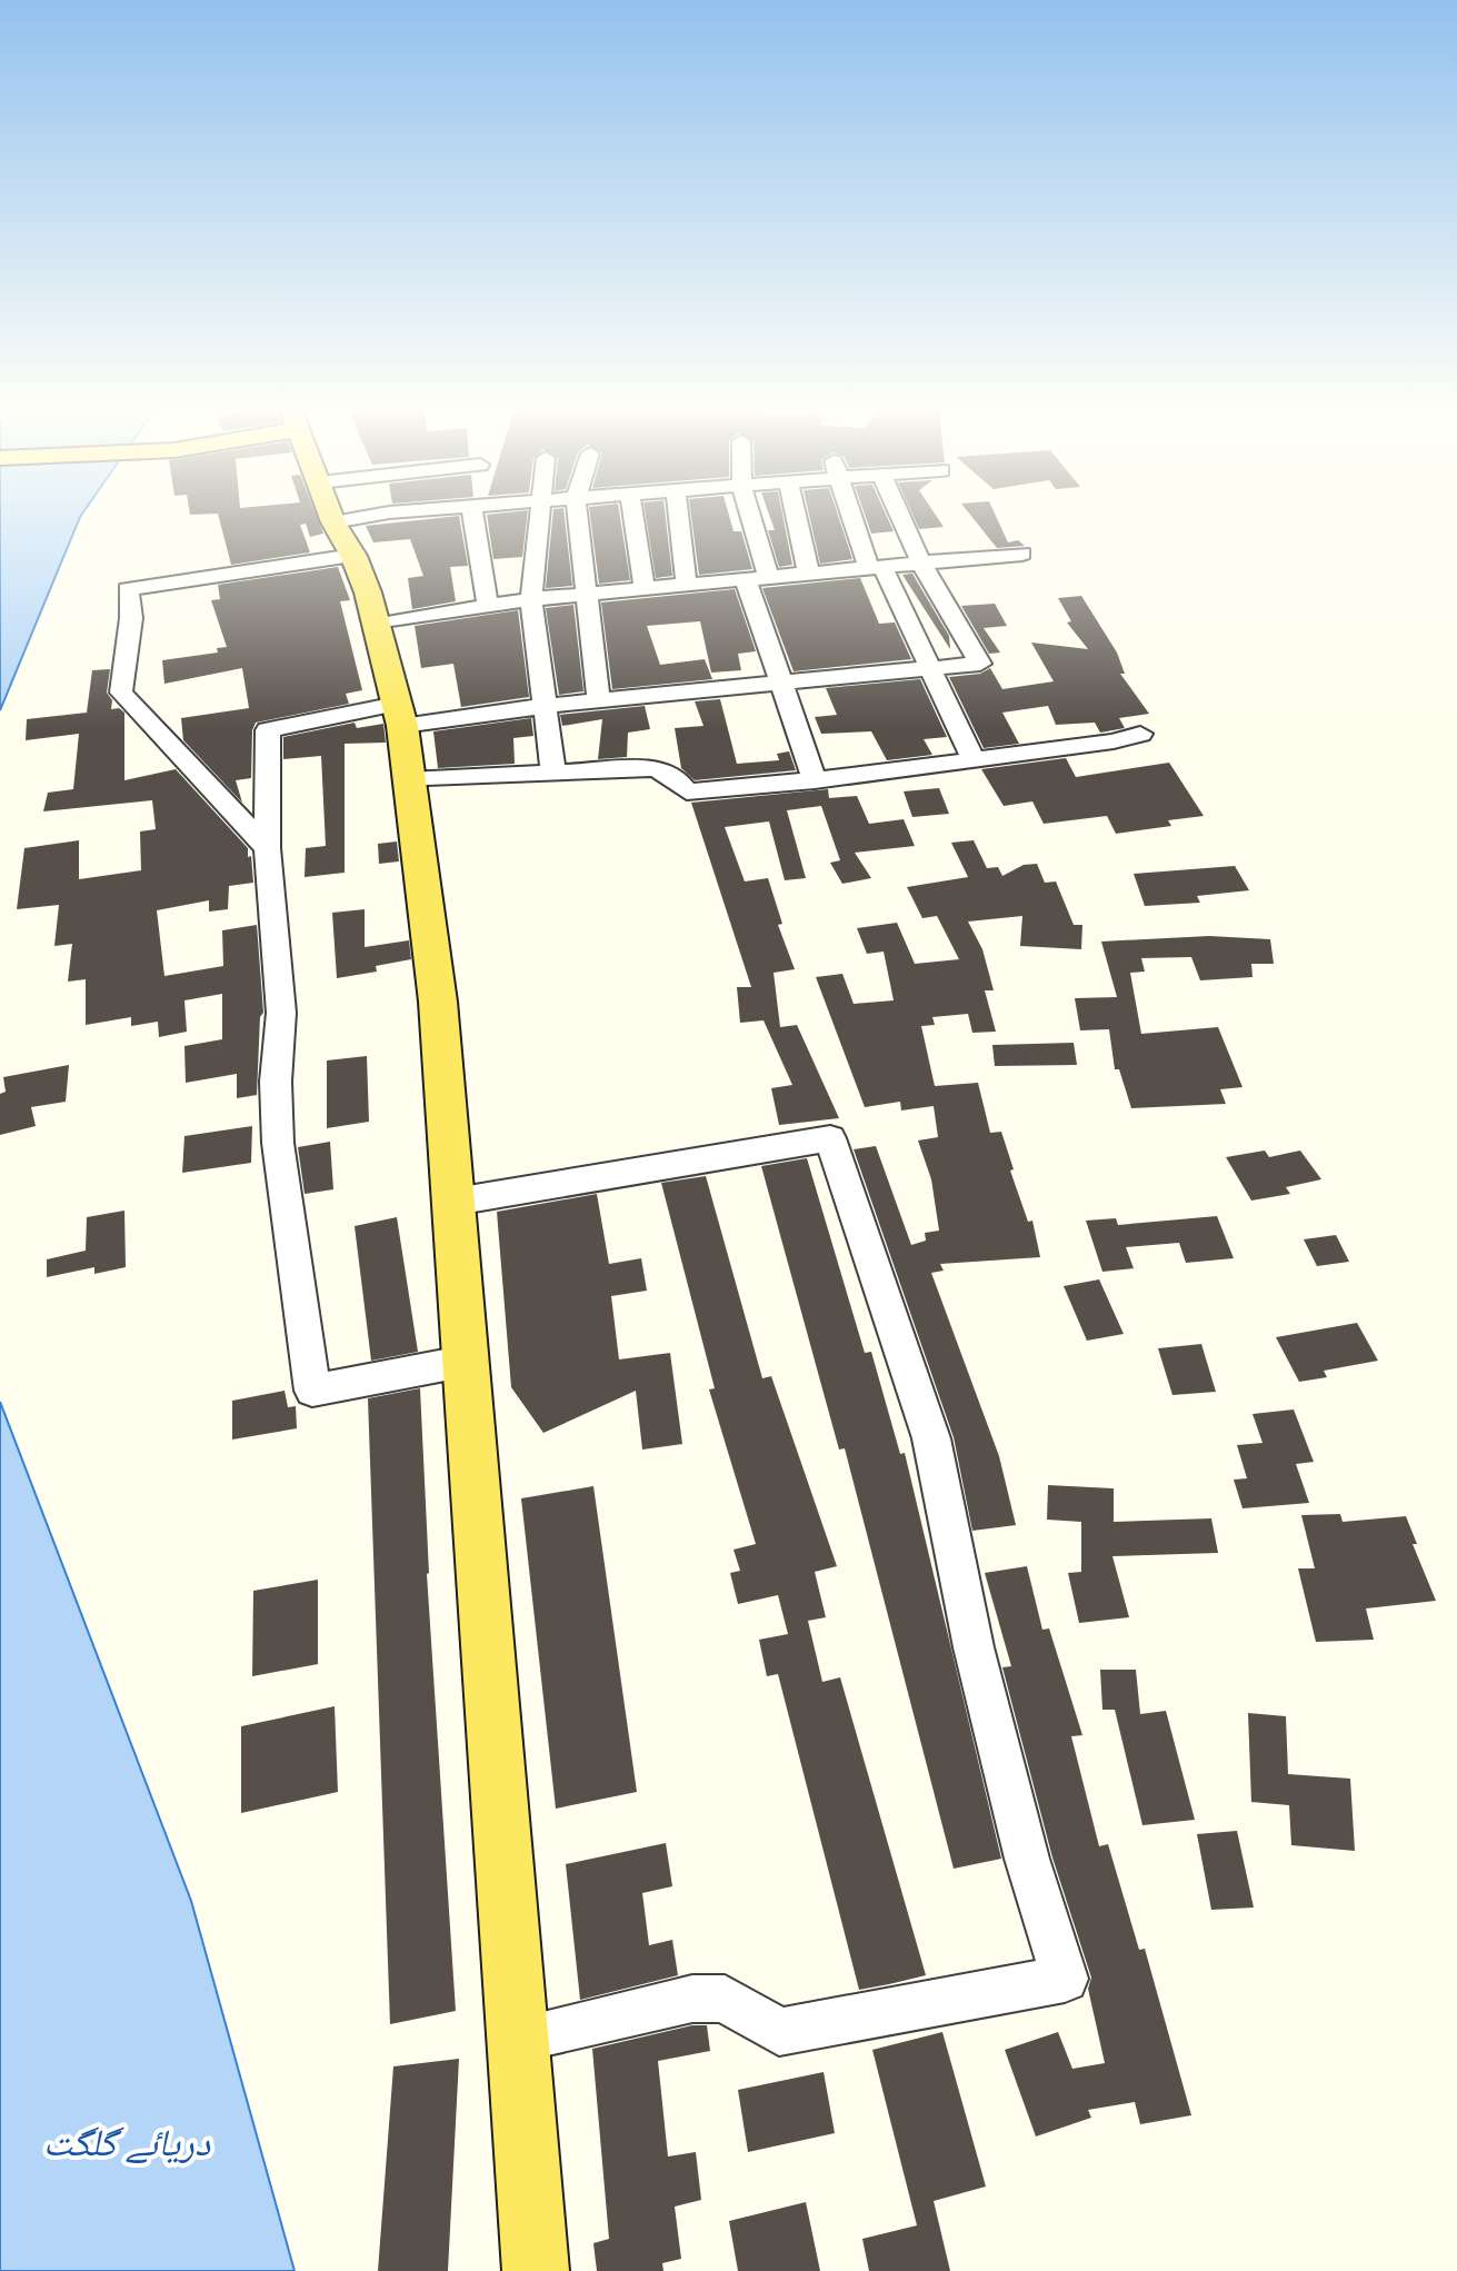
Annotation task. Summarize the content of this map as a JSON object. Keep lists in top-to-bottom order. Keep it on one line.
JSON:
{"water":["دریائے گلگت"]}
